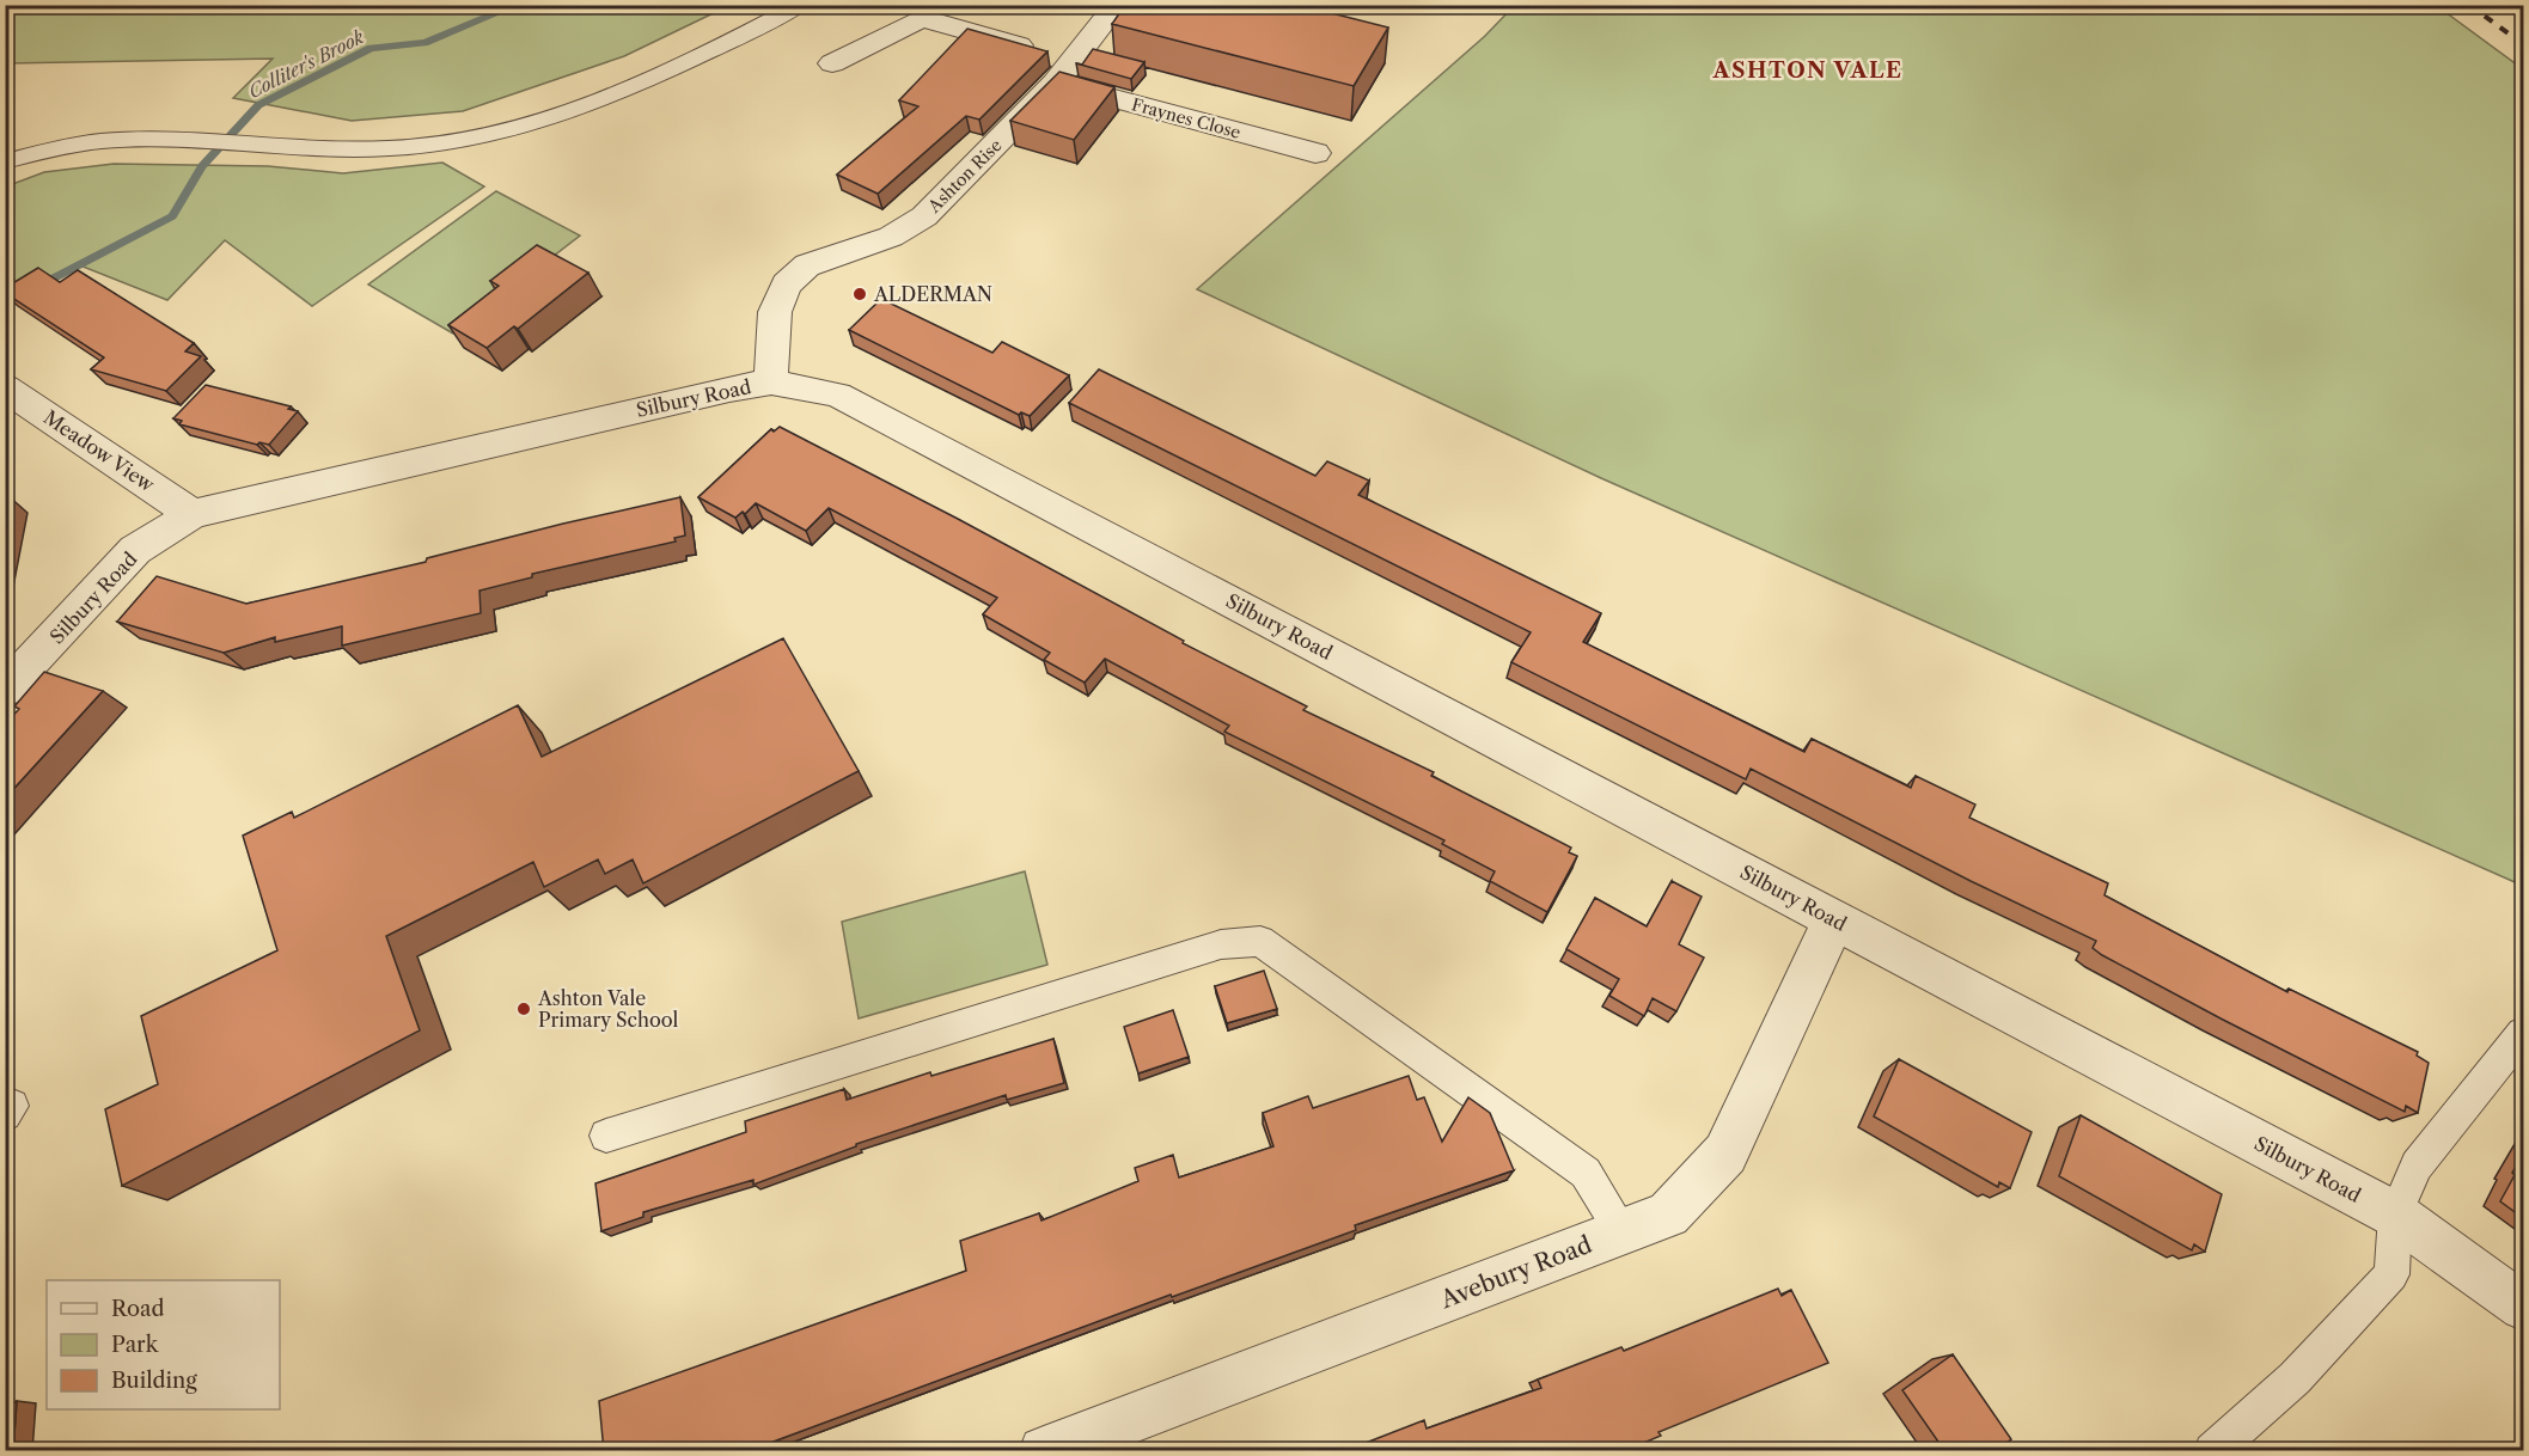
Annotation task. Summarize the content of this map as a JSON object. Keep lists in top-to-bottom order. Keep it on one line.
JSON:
{"streets":{"street":["Fraynes Close","Ashton Rise","Silbury Road","Meadow View","Avebury Road"]},"crossings":[["Fraynes Close","Ashton Rise"],["Ashton Rise","Silbury Road"],["Silbury Road","Meadow View"],["Silbury Road","Avebury Road"]],"districts":["ASHTON VALE"],"water":["Colliter's Brook"],"places":["ALDERMAN","Ashton Vale Primary School"],"legend":["Road","Park","Building"]}
